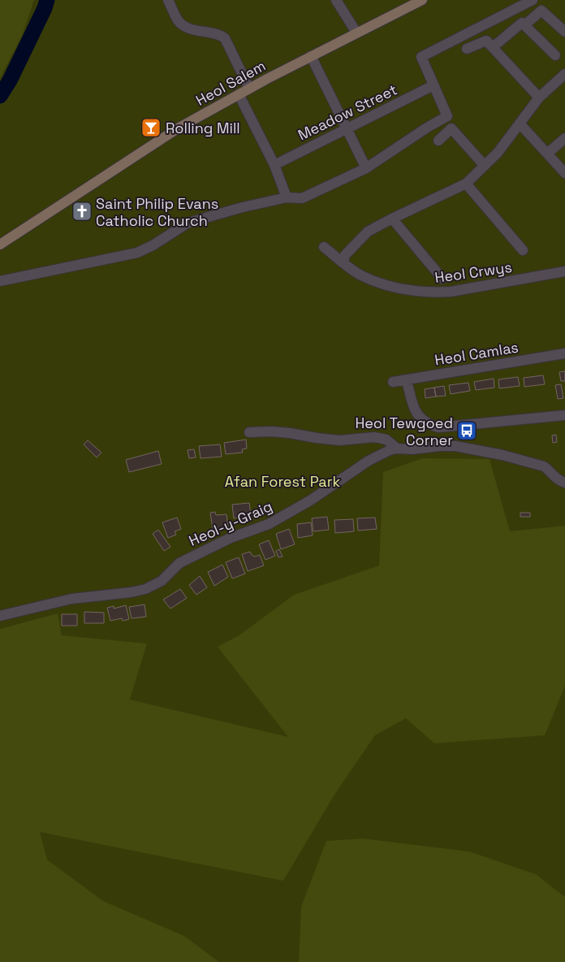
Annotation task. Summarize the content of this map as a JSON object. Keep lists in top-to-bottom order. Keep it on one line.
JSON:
{"streets":{"main road":["Heol Salem"],"street":["Meadow Street","Heol Crwys","Heol Camlas","Heol-y-Graig"]},"parks":["Afan Forest Park"],"places":{"bar":["Rolling Mill"],"church":["Saint Philip Evans Catholic Church"],"bus stop":["Heol Tewgoed Corner"]}}
